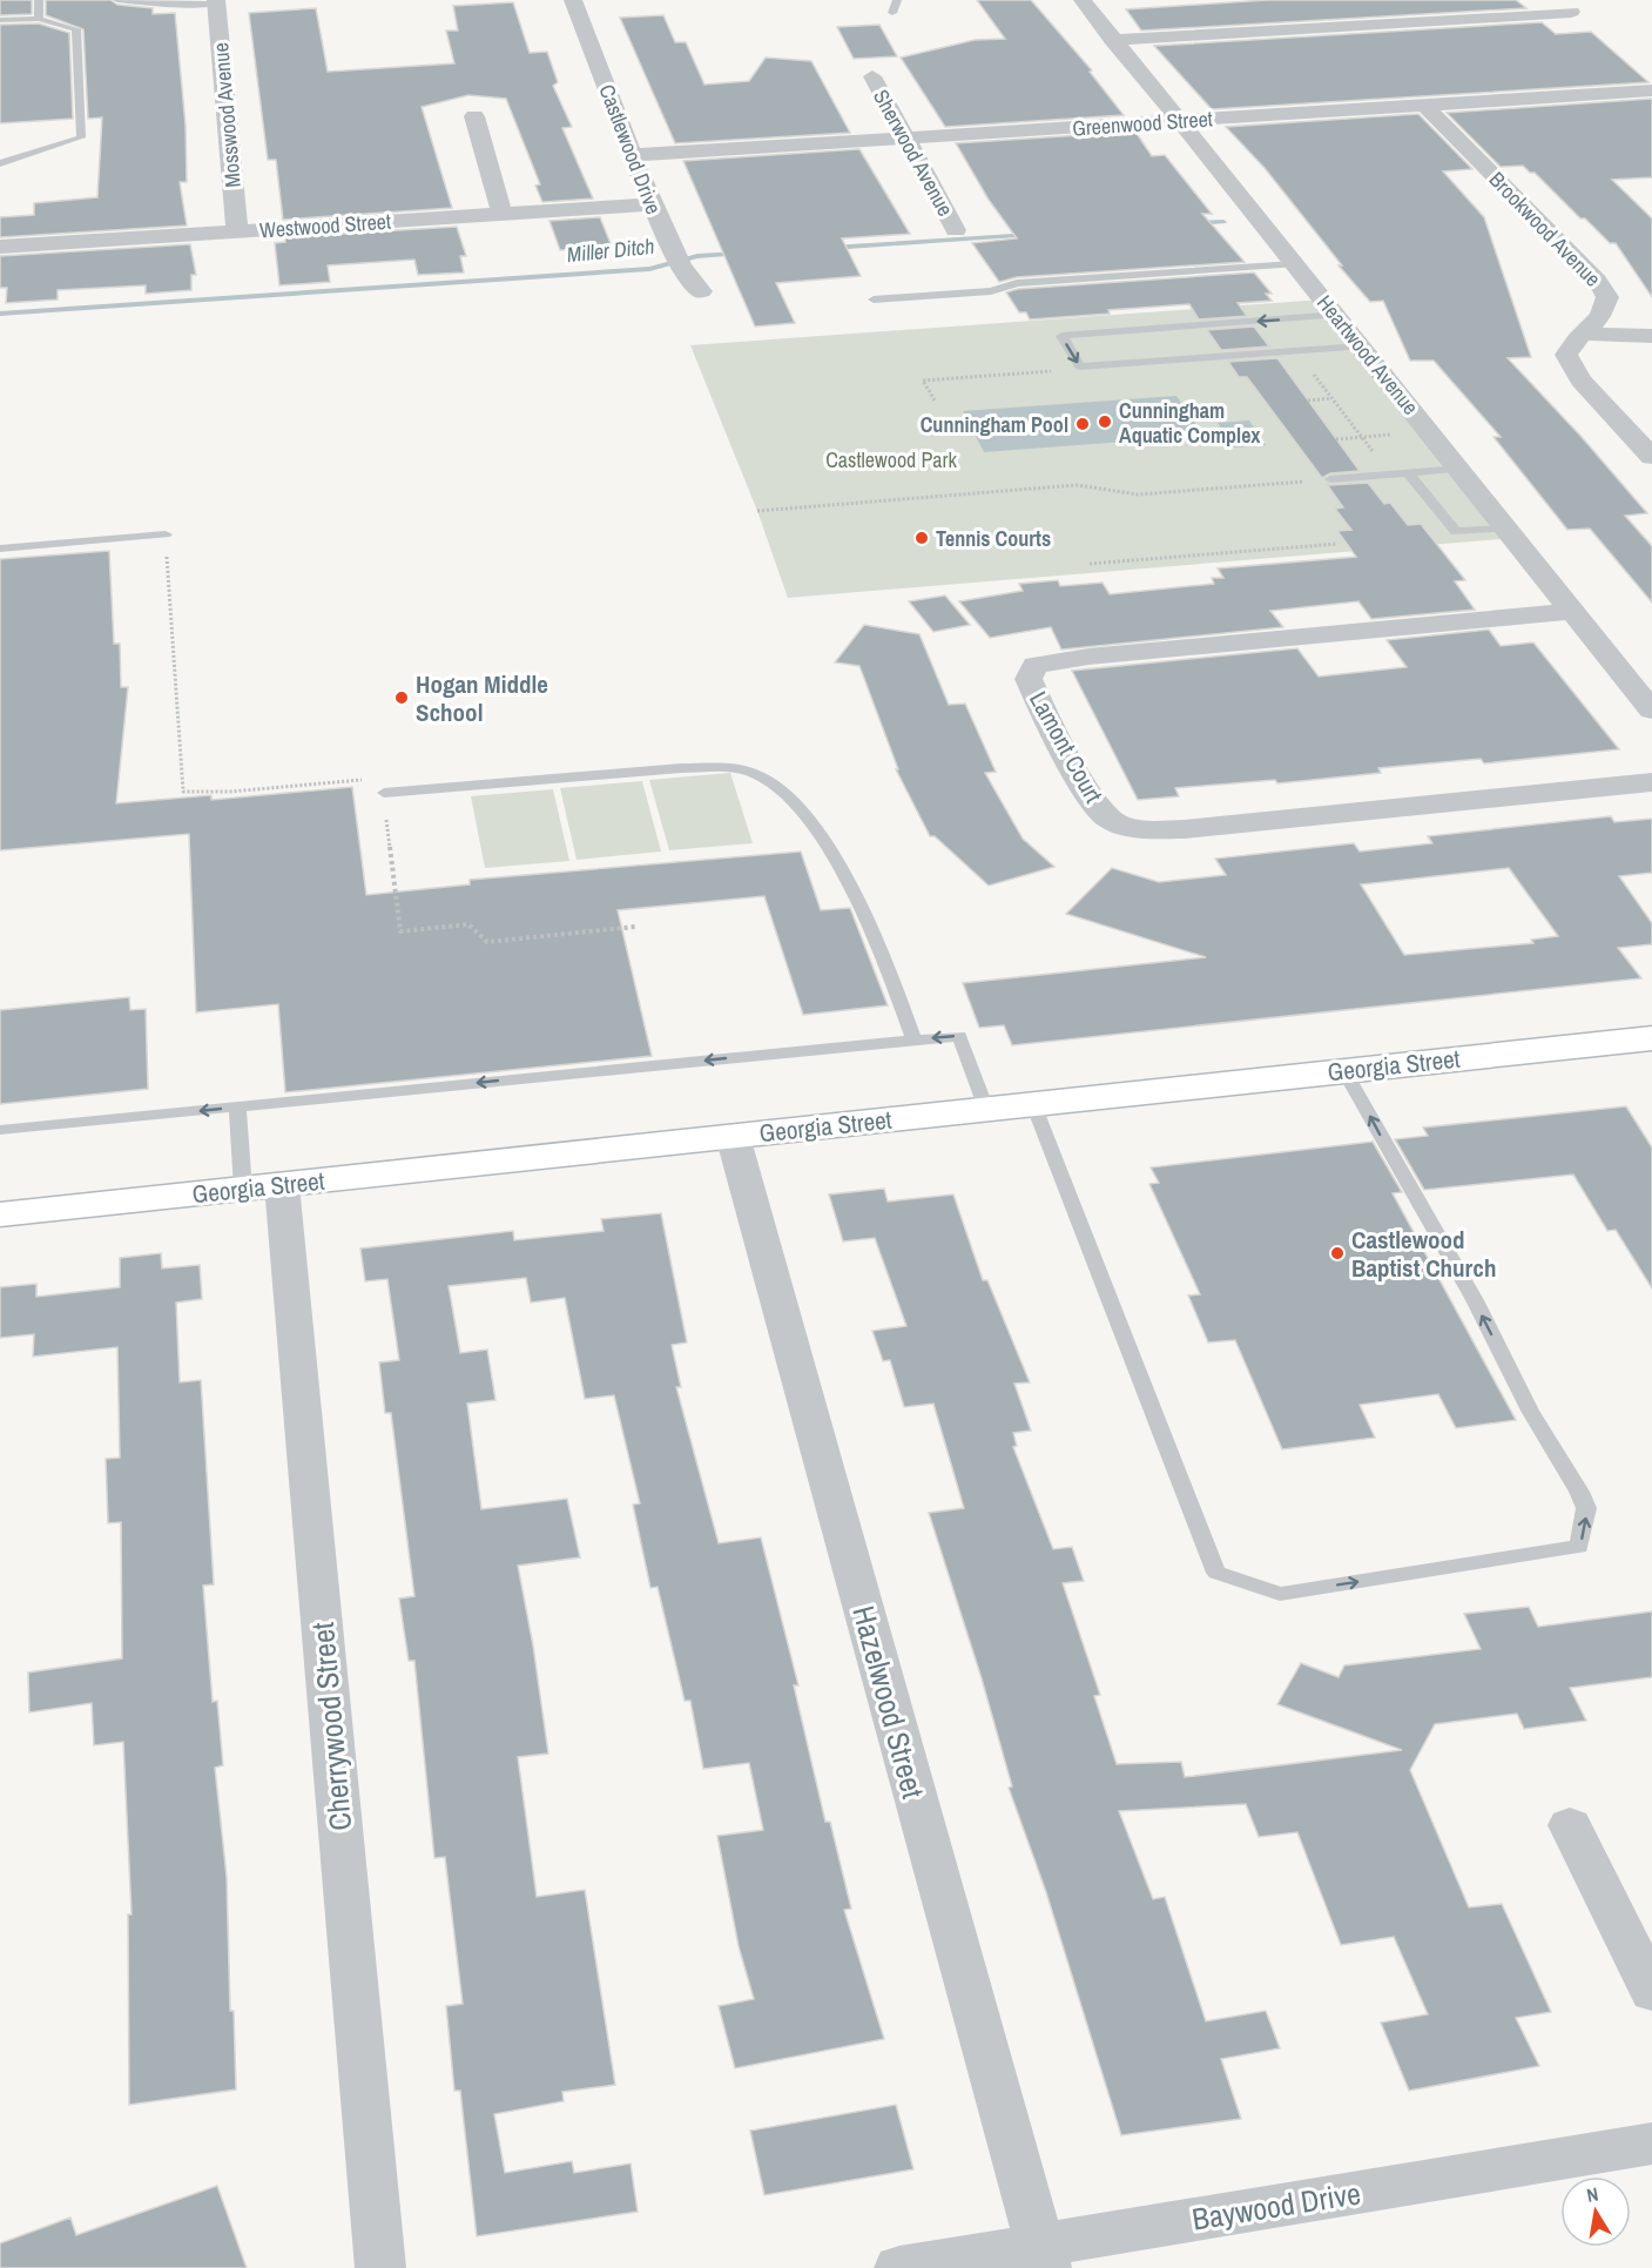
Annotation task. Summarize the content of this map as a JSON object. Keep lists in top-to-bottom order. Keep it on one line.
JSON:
{"streets":{"main road":["Georgia Street"],"street":["Mosswood Avenue","Greenwood Street","Castlewood Drive","Sherwood Avenue","Westwood Street","Brookwood Avenue","Heartwood Avenue","Lamont Court","Hazelwood Street","Cherrywood Street","Baywood Drive"]},"crossings":[["Mosswood Avenue","Westwood Street"],["Greenwood Street","Castlewood Drive"],["Greenwood Street","Sherwood Avenue"],["Greenwood Street","Brookwood Avenue"],["Greenwood Street","Heartwood Avenue"],["Castlewood Drive","Westwood Street"],["Heartwood Avenue","Lamont Court"],["Georgia Street","Hazelwood Street"],["Georgia Street","Cherrywood Street"],["Hazelwood Street","Baywood Drive"]],"water":["Miller Ditch"],"parks":["Castlewood Park"],"places":["Cunningham Aquatic Complex","Cunningham Pool","Tennis Courts","Hogan Middle School","Castlewood Baptist Church"],"north":"top"}
